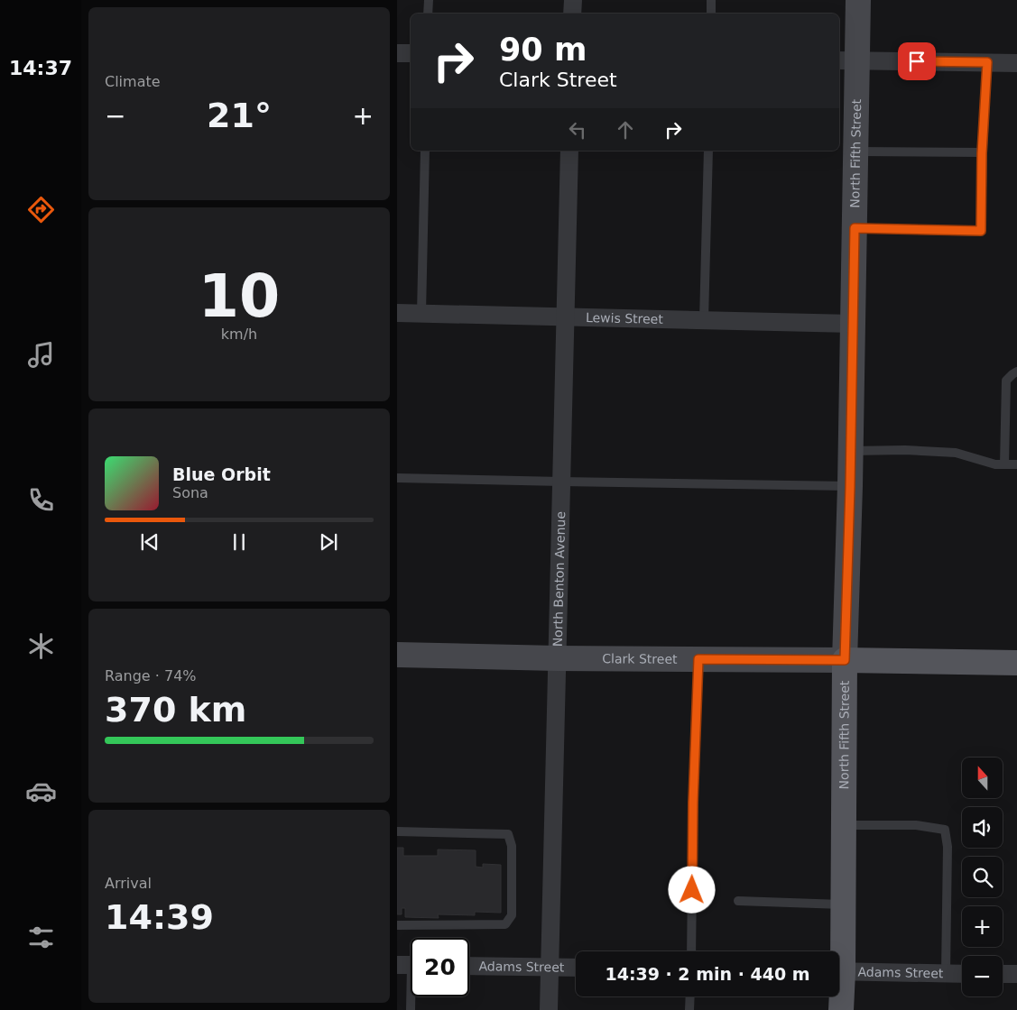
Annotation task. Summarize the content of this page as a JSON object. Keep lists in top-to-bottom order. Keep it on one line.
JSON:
{"streets":{"main road":["North Fifth Street","Clark Street"],"street":["Lewis Street","North Benton Avenue","Adams Street"]},"crossings":[["North Fifth Street","Lewis Street"],["North Fifth Street","Clark Street"],["Lewis Street","North Benton Avenue"],["North Benton Avenue","Clark Street"],["North Benton Avenue","Adams Street"]],"north":"top","page":{"tabs":"14:37","tile":["Climate",["10","km/h"],["Range · 74%","370 km"],["Arrival","14:39"]],"turn":["90 m","Clark Street"],"heat":["−","21°","+"],"song":["Blue Orbit","Sona"],"map_buttons":["+","−"],"limit":"20","trip":"14:39 · 2 min · 440 m"}}
